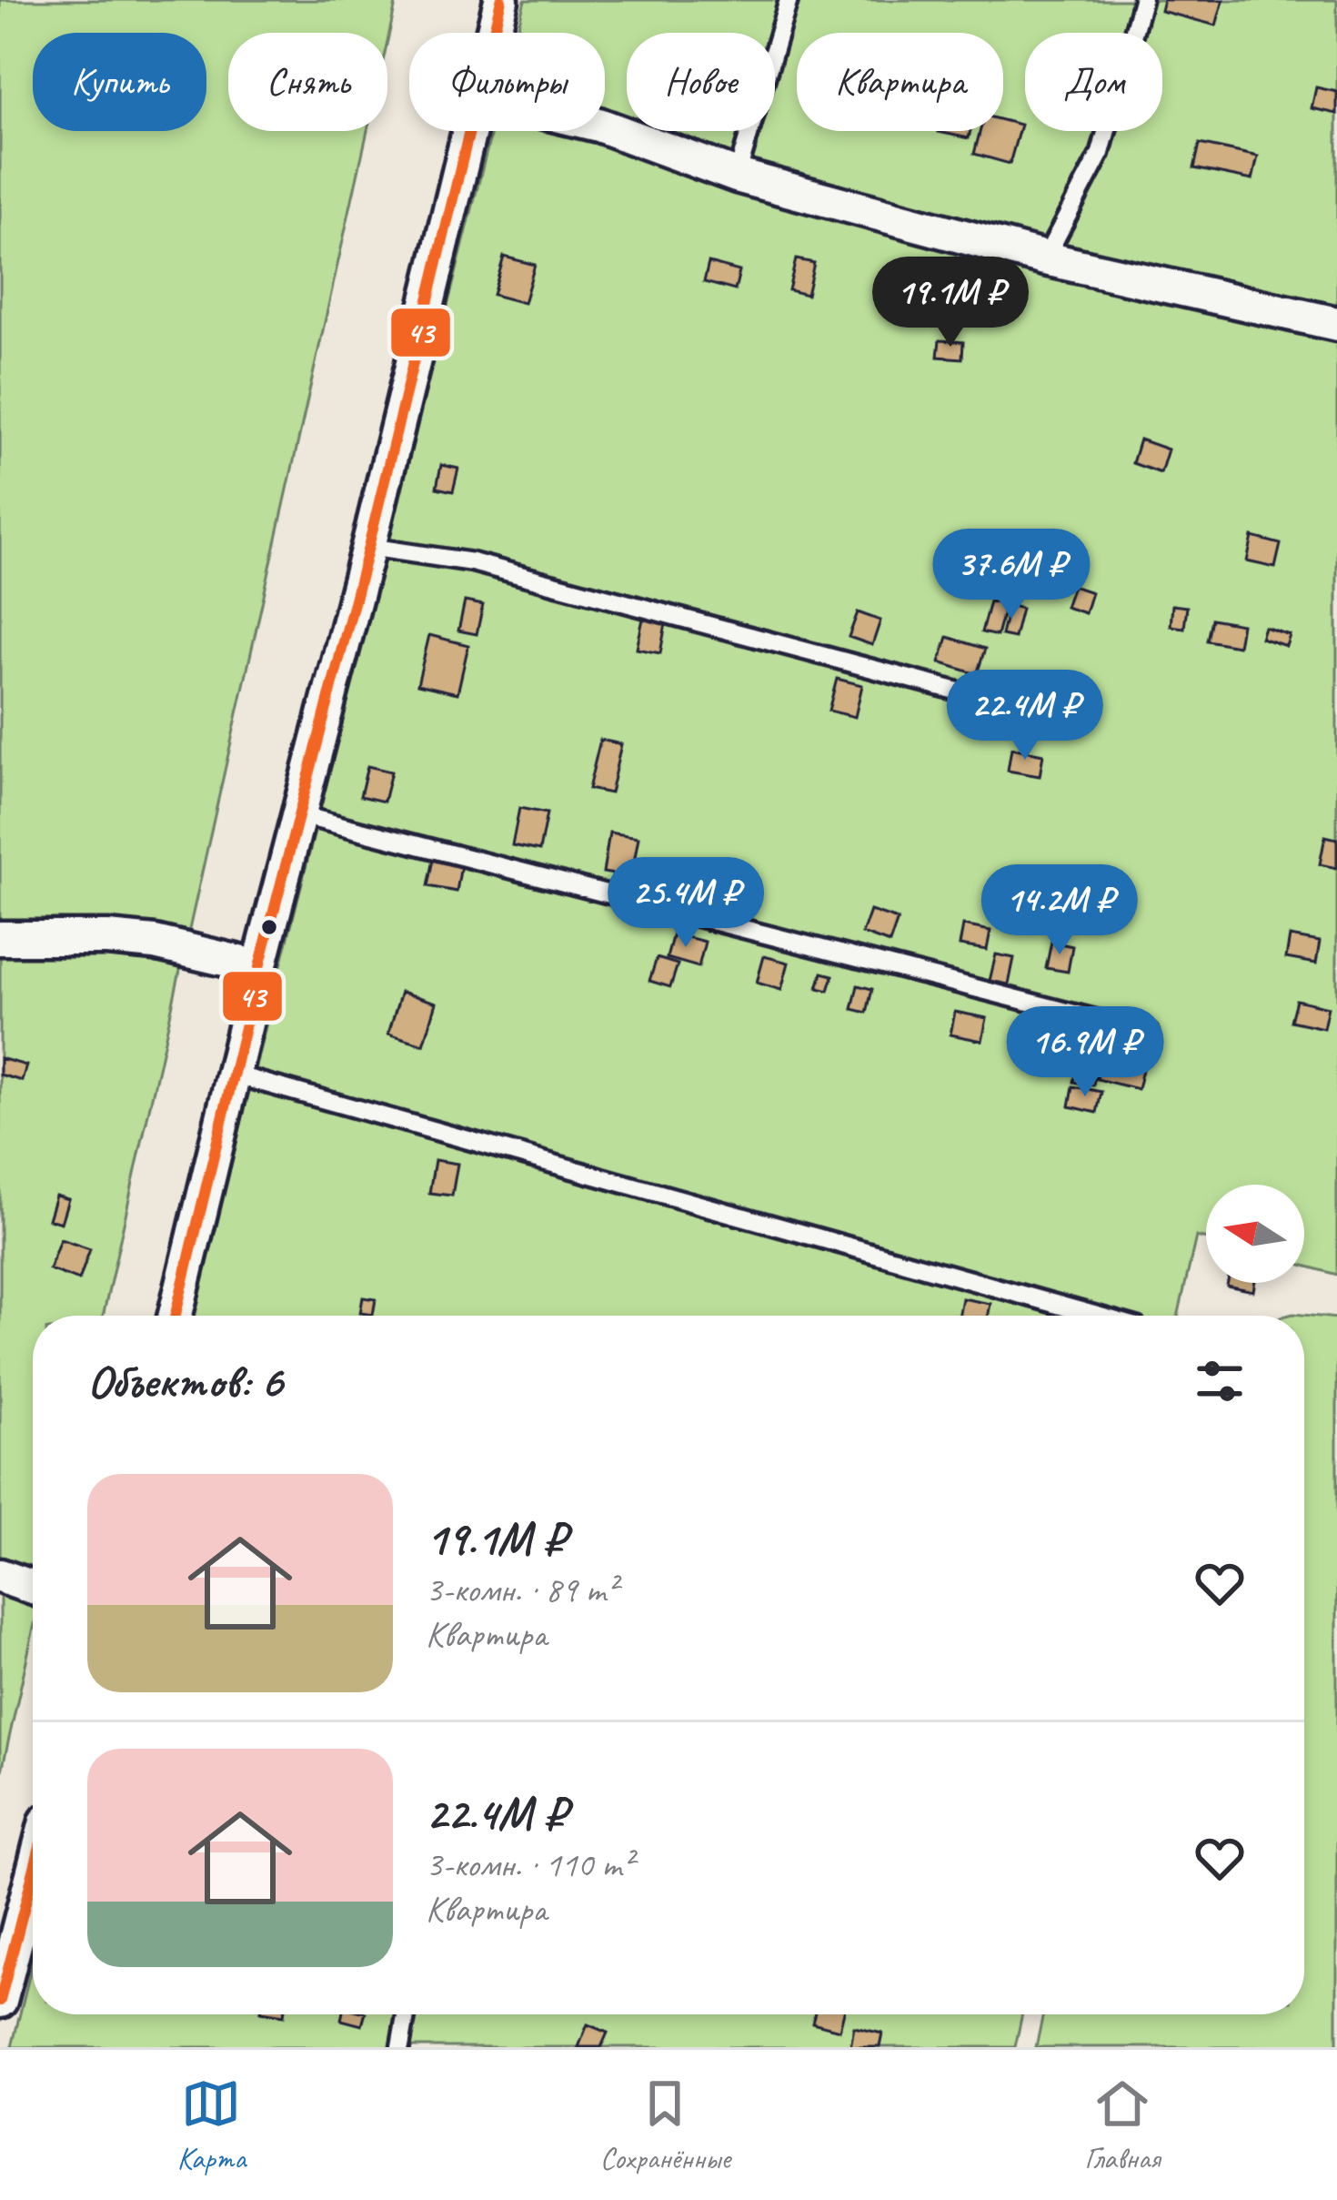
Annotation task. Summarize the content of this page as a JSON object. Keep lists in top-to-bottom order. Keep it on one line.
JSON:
{"lines":["transit line 43"],"north":"left","page":{"chip":["Купить","Снять","Фильтры","Новое","Квартира","Дом"],"price":["19.1M ₽","37.6M ₽","22.4M ₽","25.4M ₽","14.2M ₽","16.9M ₽"],"heading":"Объектов: 6","list":[{"name":"19.1M ₽","note":"3-комн. · 89 m² · Квартира"},{"name":"22.4M ₽","note":"3-комн. · 110 m² · Квартира"}],"tabs":["Карта","Сохранённые","Главная"]}}
